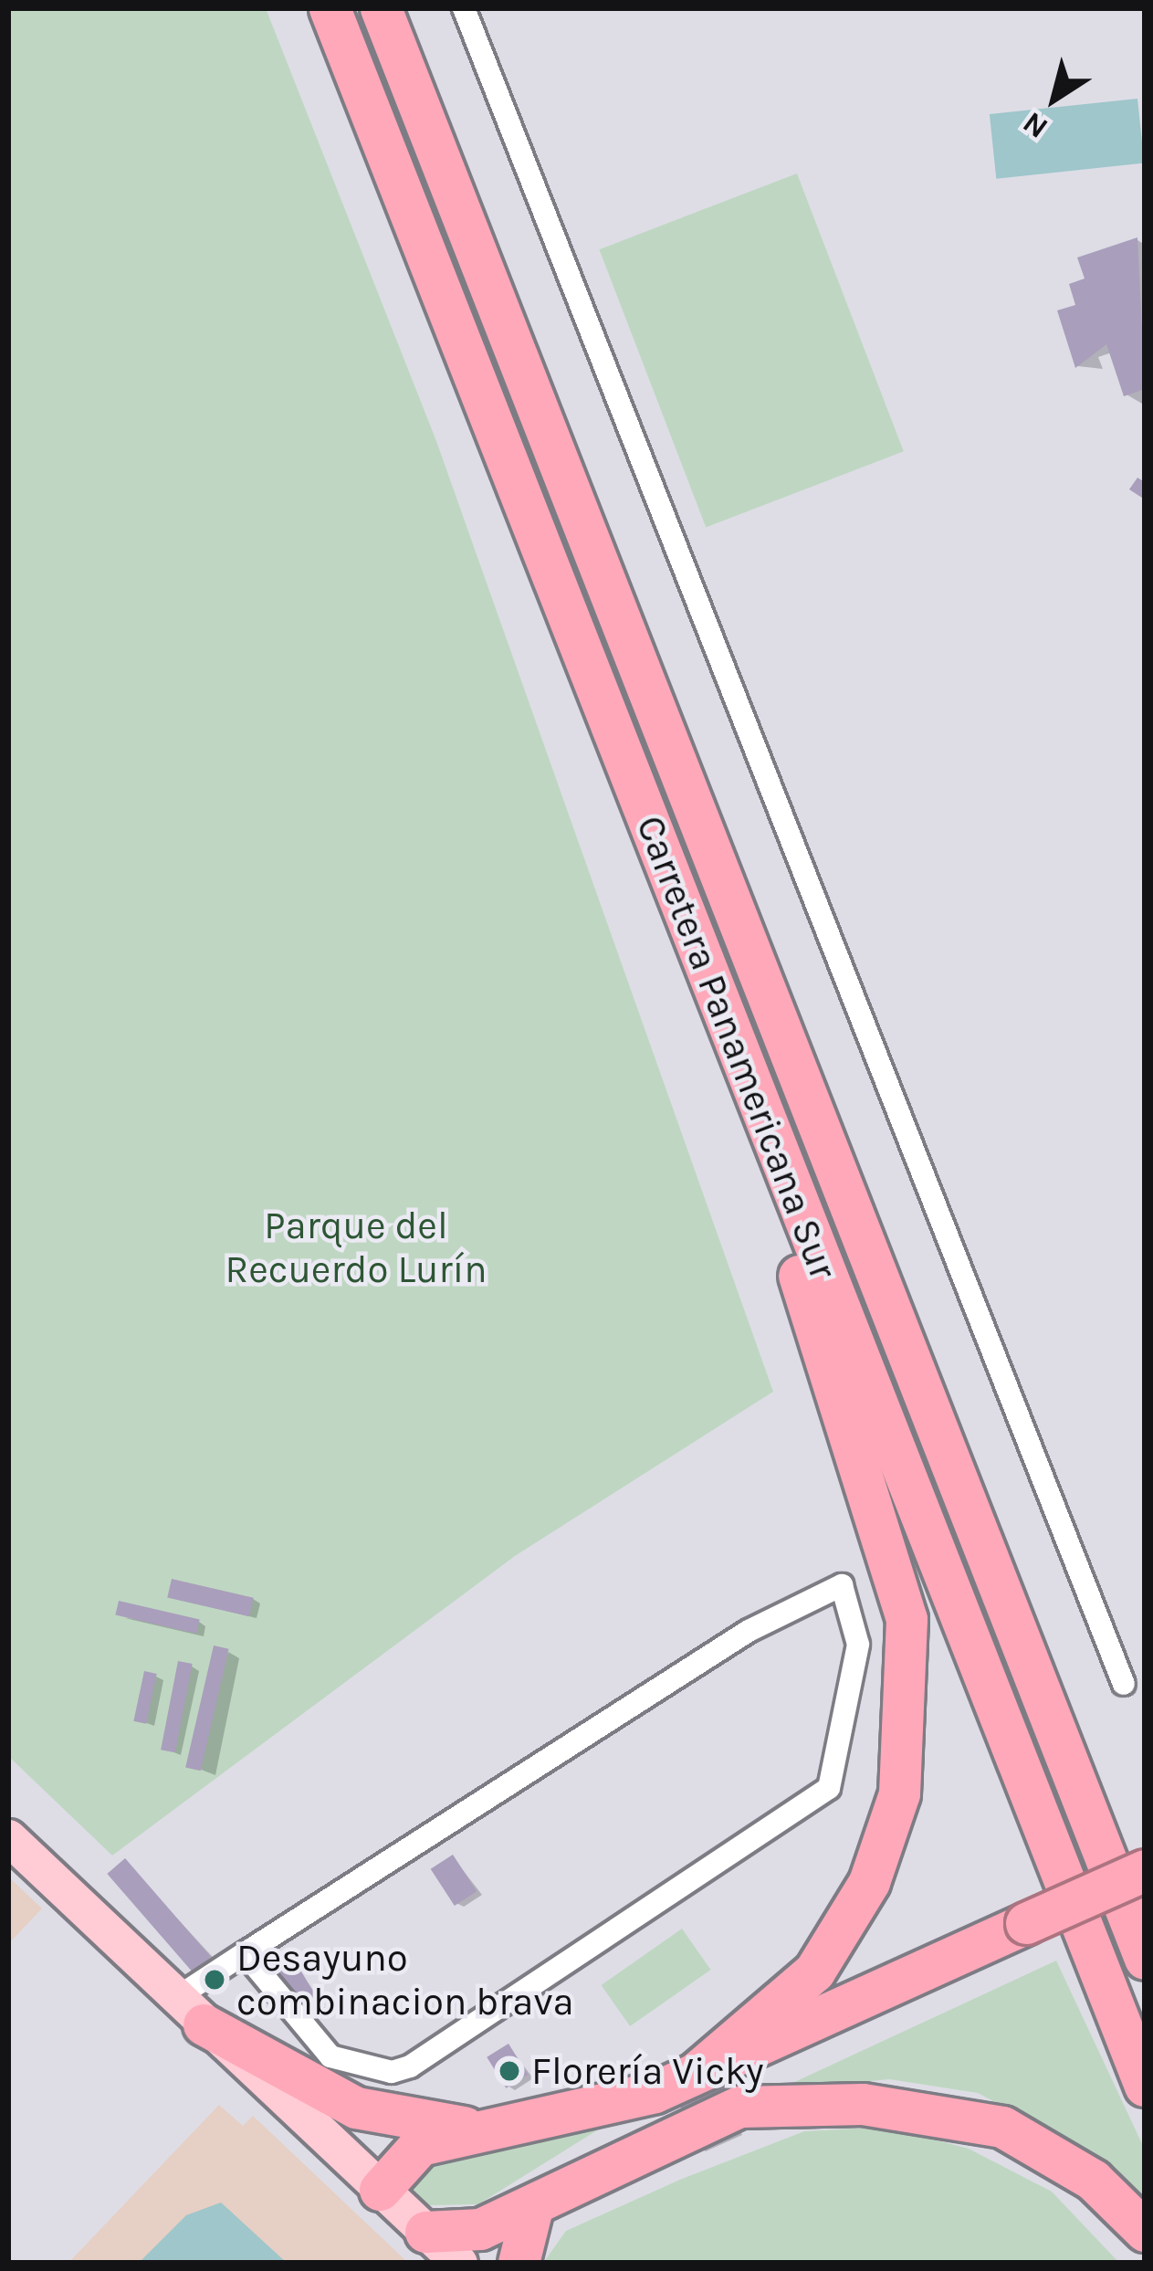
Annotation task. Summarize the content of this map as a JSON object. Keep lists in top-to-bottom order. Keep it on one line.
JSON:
{"streets":{"highway":["Carretera Panamericana Sur"]},"parks":["Parque del Recuerdo Lurín"],"places":["Desayuno combinacion brava","Florería Vicky"],"north":"bottom left"}
